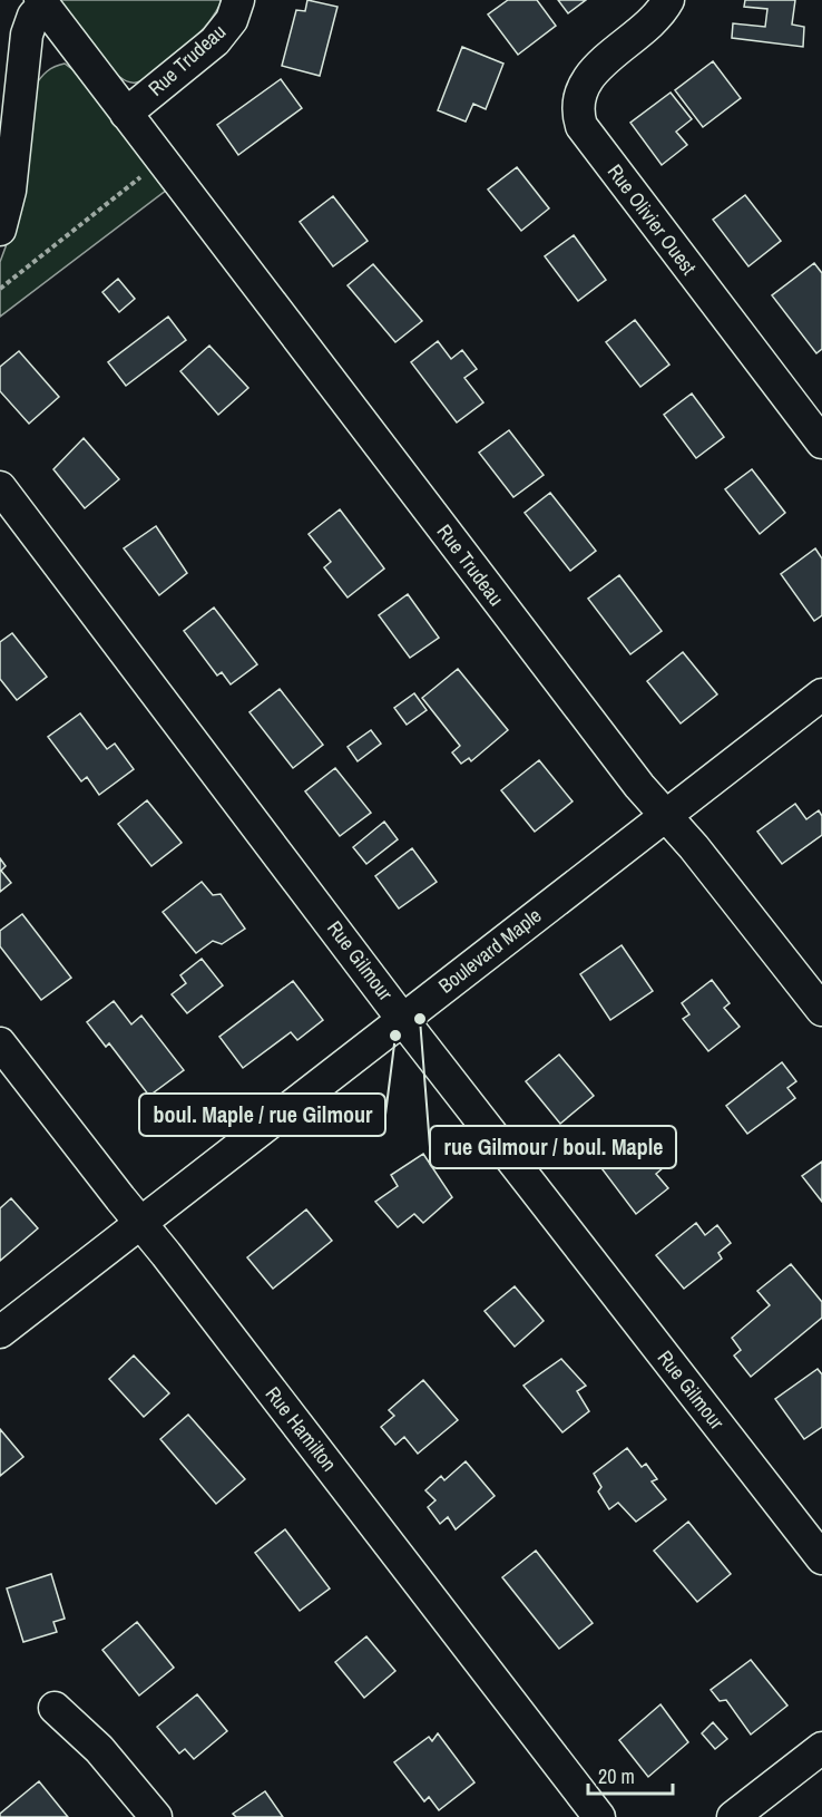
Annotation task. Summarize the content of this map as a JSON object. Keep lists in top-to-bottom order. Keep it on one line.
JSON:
{"streets":{"street":["Rue Trudeau","Rue Olivier Ouest","Boulevard Maple","Rue Gilmour","Rue Hamilton"]},"crossings":[["Rue Trudeau","Boulevard Maple"],["Boulevard Maple","Rue Gilmour"],["Boulevard Maple","Rue Hamilton"]],"places":["rue Gilmour / boul. Maple","boul. Maple / rue Gilmour"],"scale_bar":"20 m"}
